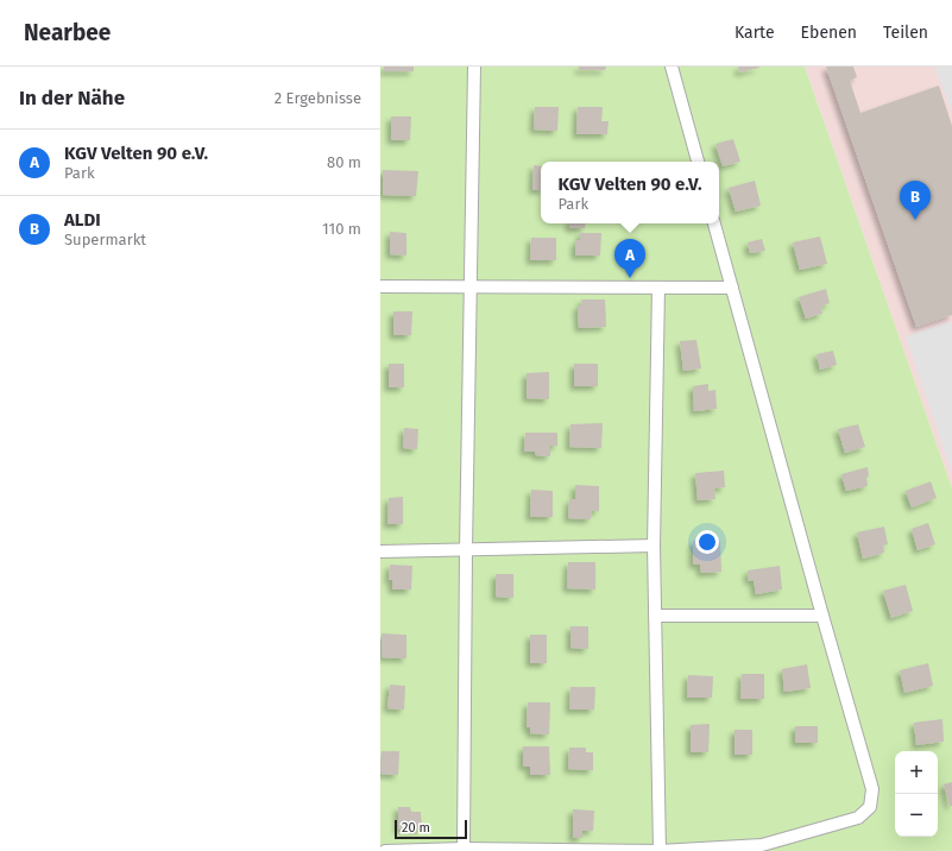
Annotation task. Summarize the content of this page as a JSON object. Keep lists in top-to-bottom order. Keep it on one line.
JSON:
{"scale_bar":"20 m","page":{"header":"Nearbee","nav":["Karte","Ebenen","Teilen"],"heading":["In der Nähe","2 Ergebnisse"],"list":[{"mark":"A","name":"KGV Velten 90 e.V.","note":"Park","value":"80 m"},{"mark":"B","name":"ALDI","note":"Supermarkt","value":"110 m"}],"popup":["KGV Velten 90 e.V.","Park"],"pins":["B","A"],"map_buttons":["+","−"],"scale":"20 m"}}
